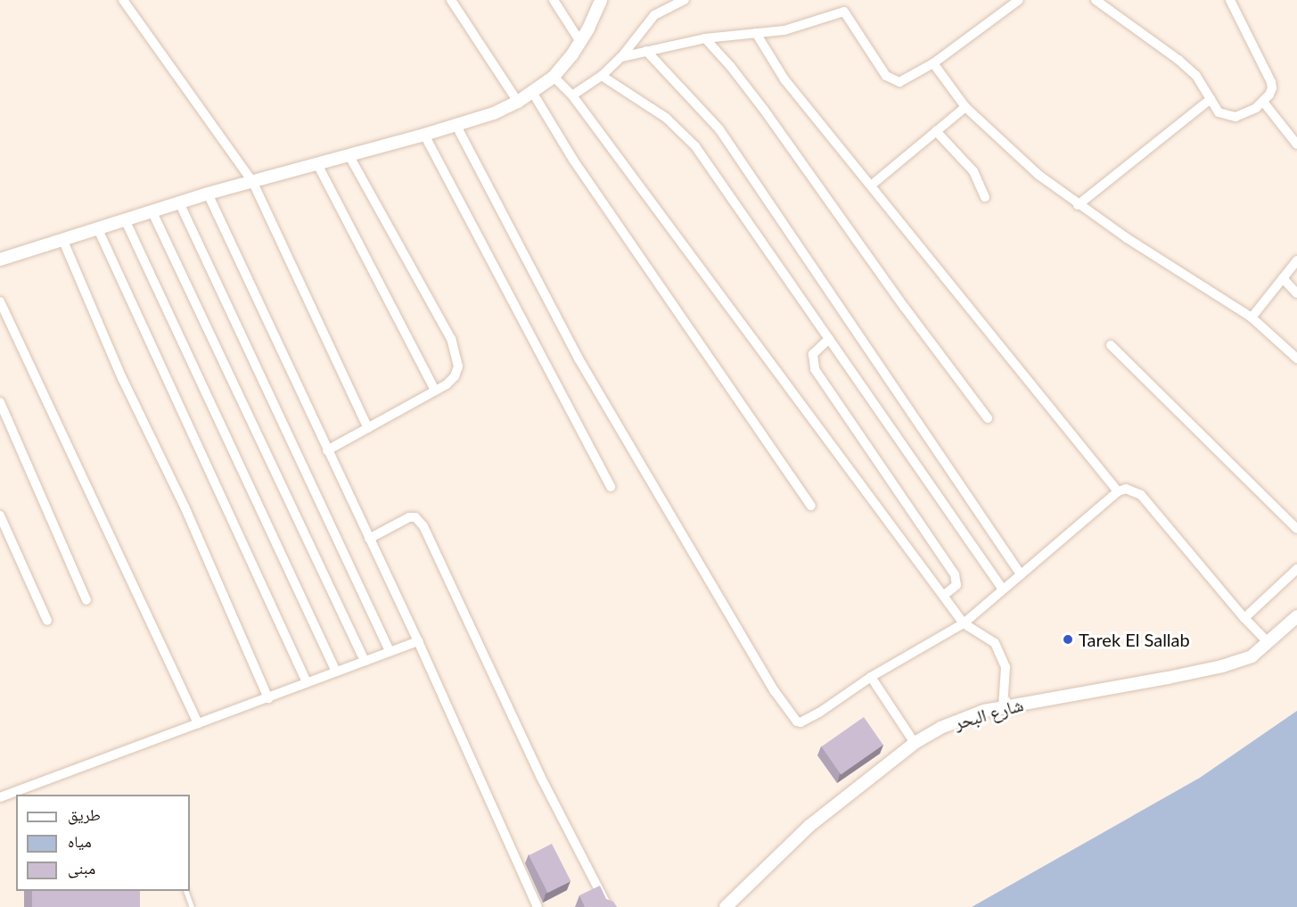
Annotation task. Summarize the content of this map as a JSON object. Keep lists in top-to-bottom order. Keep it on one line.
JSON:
{"streets":{"street":["شارع البحر"]},"places":["Tarek El Sallab"],"legend":["طريق","مياه","مبنى"]}
